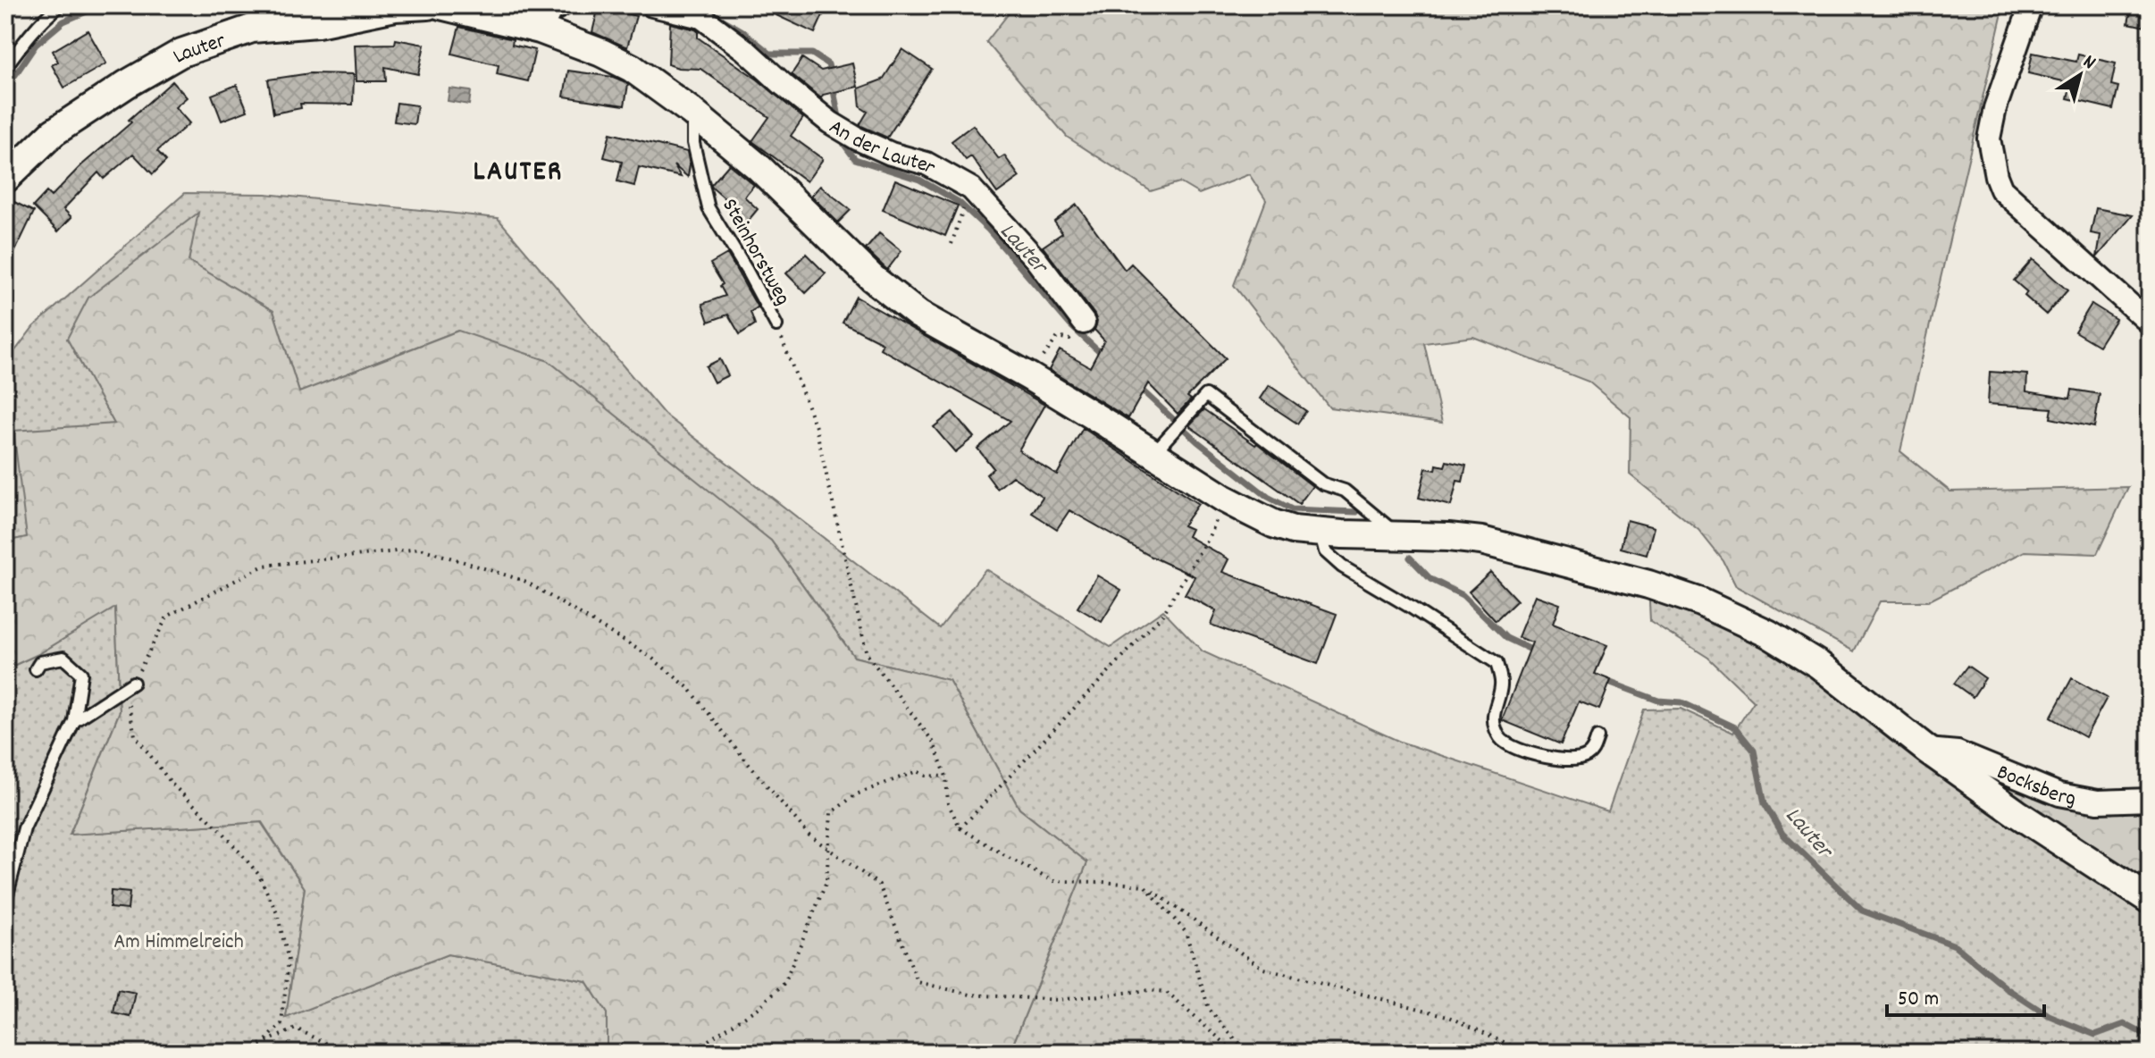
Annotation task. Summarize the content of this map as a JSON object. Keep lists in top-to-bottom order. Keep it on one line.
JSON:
{"streets":{"street":["Lauter","An der Lauter","Bocksberg"],"lane":["Steinhorstweg"]},"districts":["LAUTER"],"water":["Lauter"],"parks":["Am Himmelreich"],"scale_bar":"50 m","north":"top right"}
